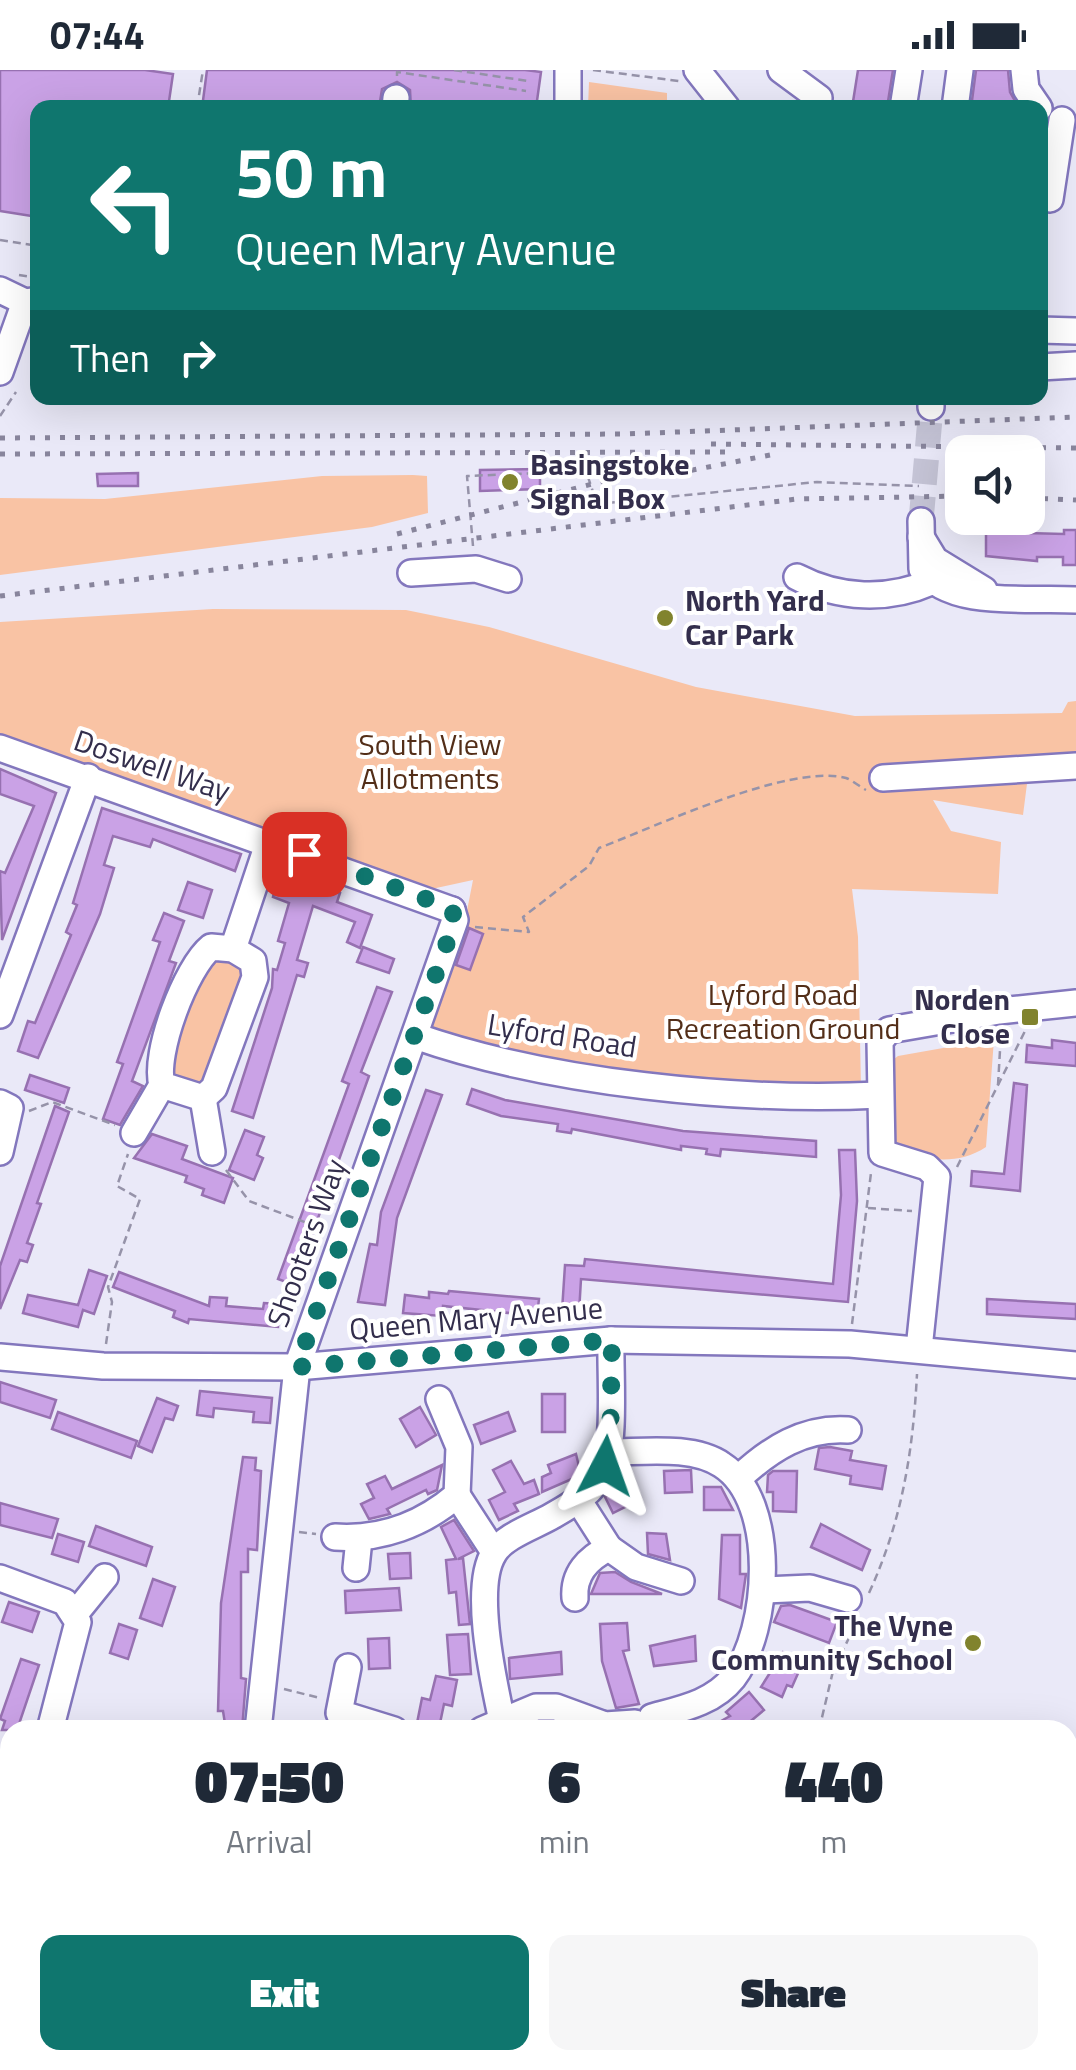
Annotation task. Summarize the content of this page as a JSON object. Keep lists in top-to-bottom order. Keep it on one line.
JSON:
{"streets":{"street":["Doswell Way","Lyford Road","Shooters Way","Queen Mary Avenue"]},"crossings":[["Doswell Way","Shooters Way"],["Lyford Road","Shooters Way"],["Shooters Way","Queen Mary Avenue"]],"parks":["South View Allotments","Lyford Road Recreation Ground"],"places":{"other":["Basingstoke Signal Box","North Yard Car Park","The Vyne Community School"],"transit":["Norden Close"]},"page":{"status":"07:44","turn":["50 m","Queen Mary Avenue"],"then":"Then","eta":["07:50","Arrival","6","min","440","m"],"buttons":["Exit","Share"]}}
